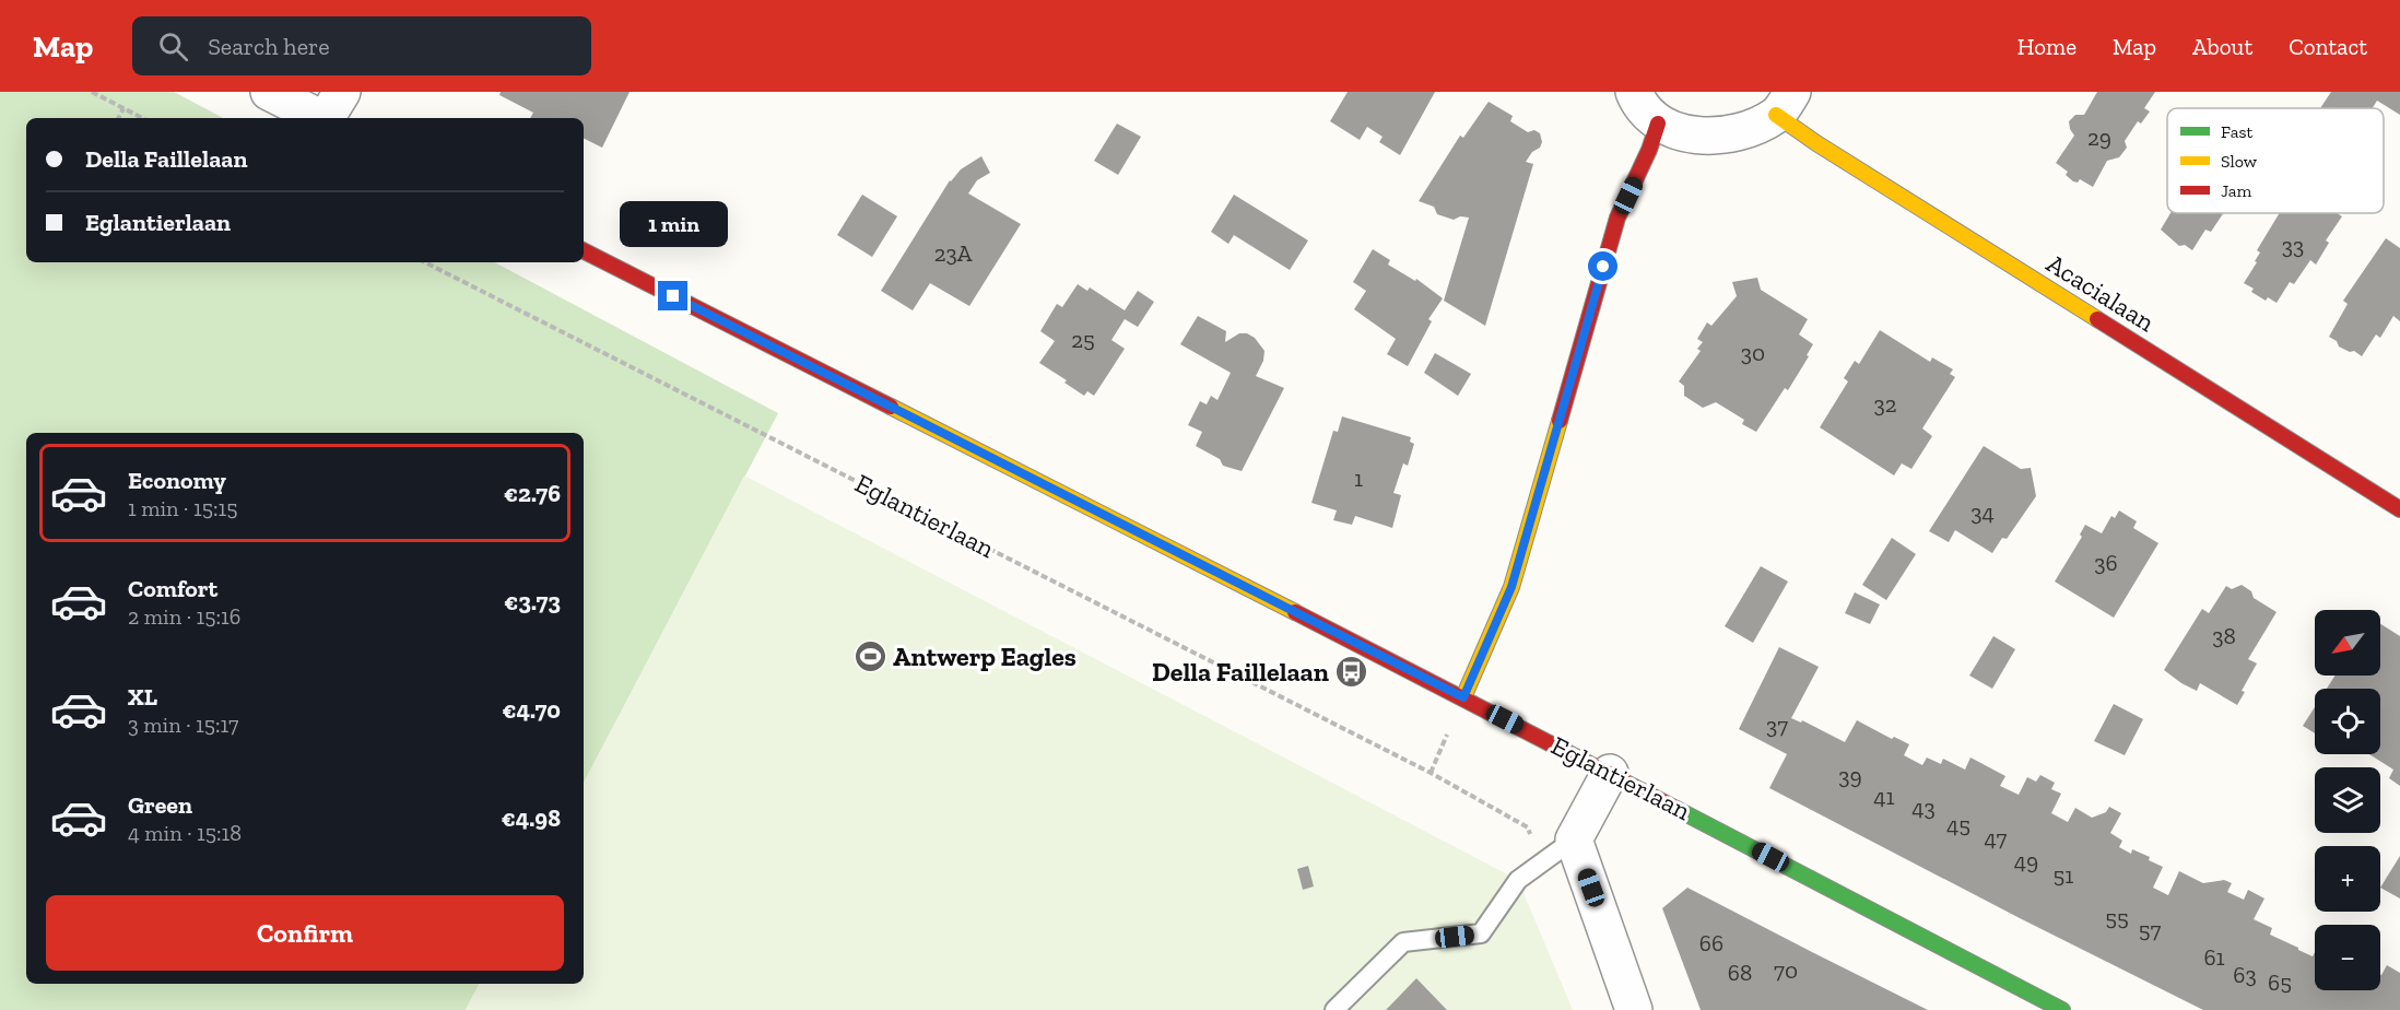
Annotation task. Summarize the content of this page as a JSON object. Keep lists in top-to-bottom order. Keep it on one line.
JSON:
{"streets":{"street":["Acacialaan","Eglantierlaan"]},"places":{"sports":["Antwerp Eagles"],"bus stop":["Della Faillelaan"]},"house_numbers":["29","33","23A","25","30","32","1","34","36","38","37","39","41","43","45","47","49","51","55","57","66","61","70","68","63","65"],"legend":["Fast","Slow","Jam"],"north":"bottom left","page":{"header":"Map","search":"Search here","nav":["Home","Map","About","Contact"],"banner":["Della Faillelaan","Eglantierlaan"],"bubble":"1 min","list":[{"name":"Economy","note":"1 min · 15:15","value":"€2.76"},{"name":"Comfort","note":"2 min · 15:16","value":"€3.73"},{"name":"XL","note":"3 min · 15:17","value":"€4.70"},{"name":"Green","note":"4 min · 15:18","value":"€4.98"}],"map_buttons":["+","−"],"buttons":"Confirm"}}
